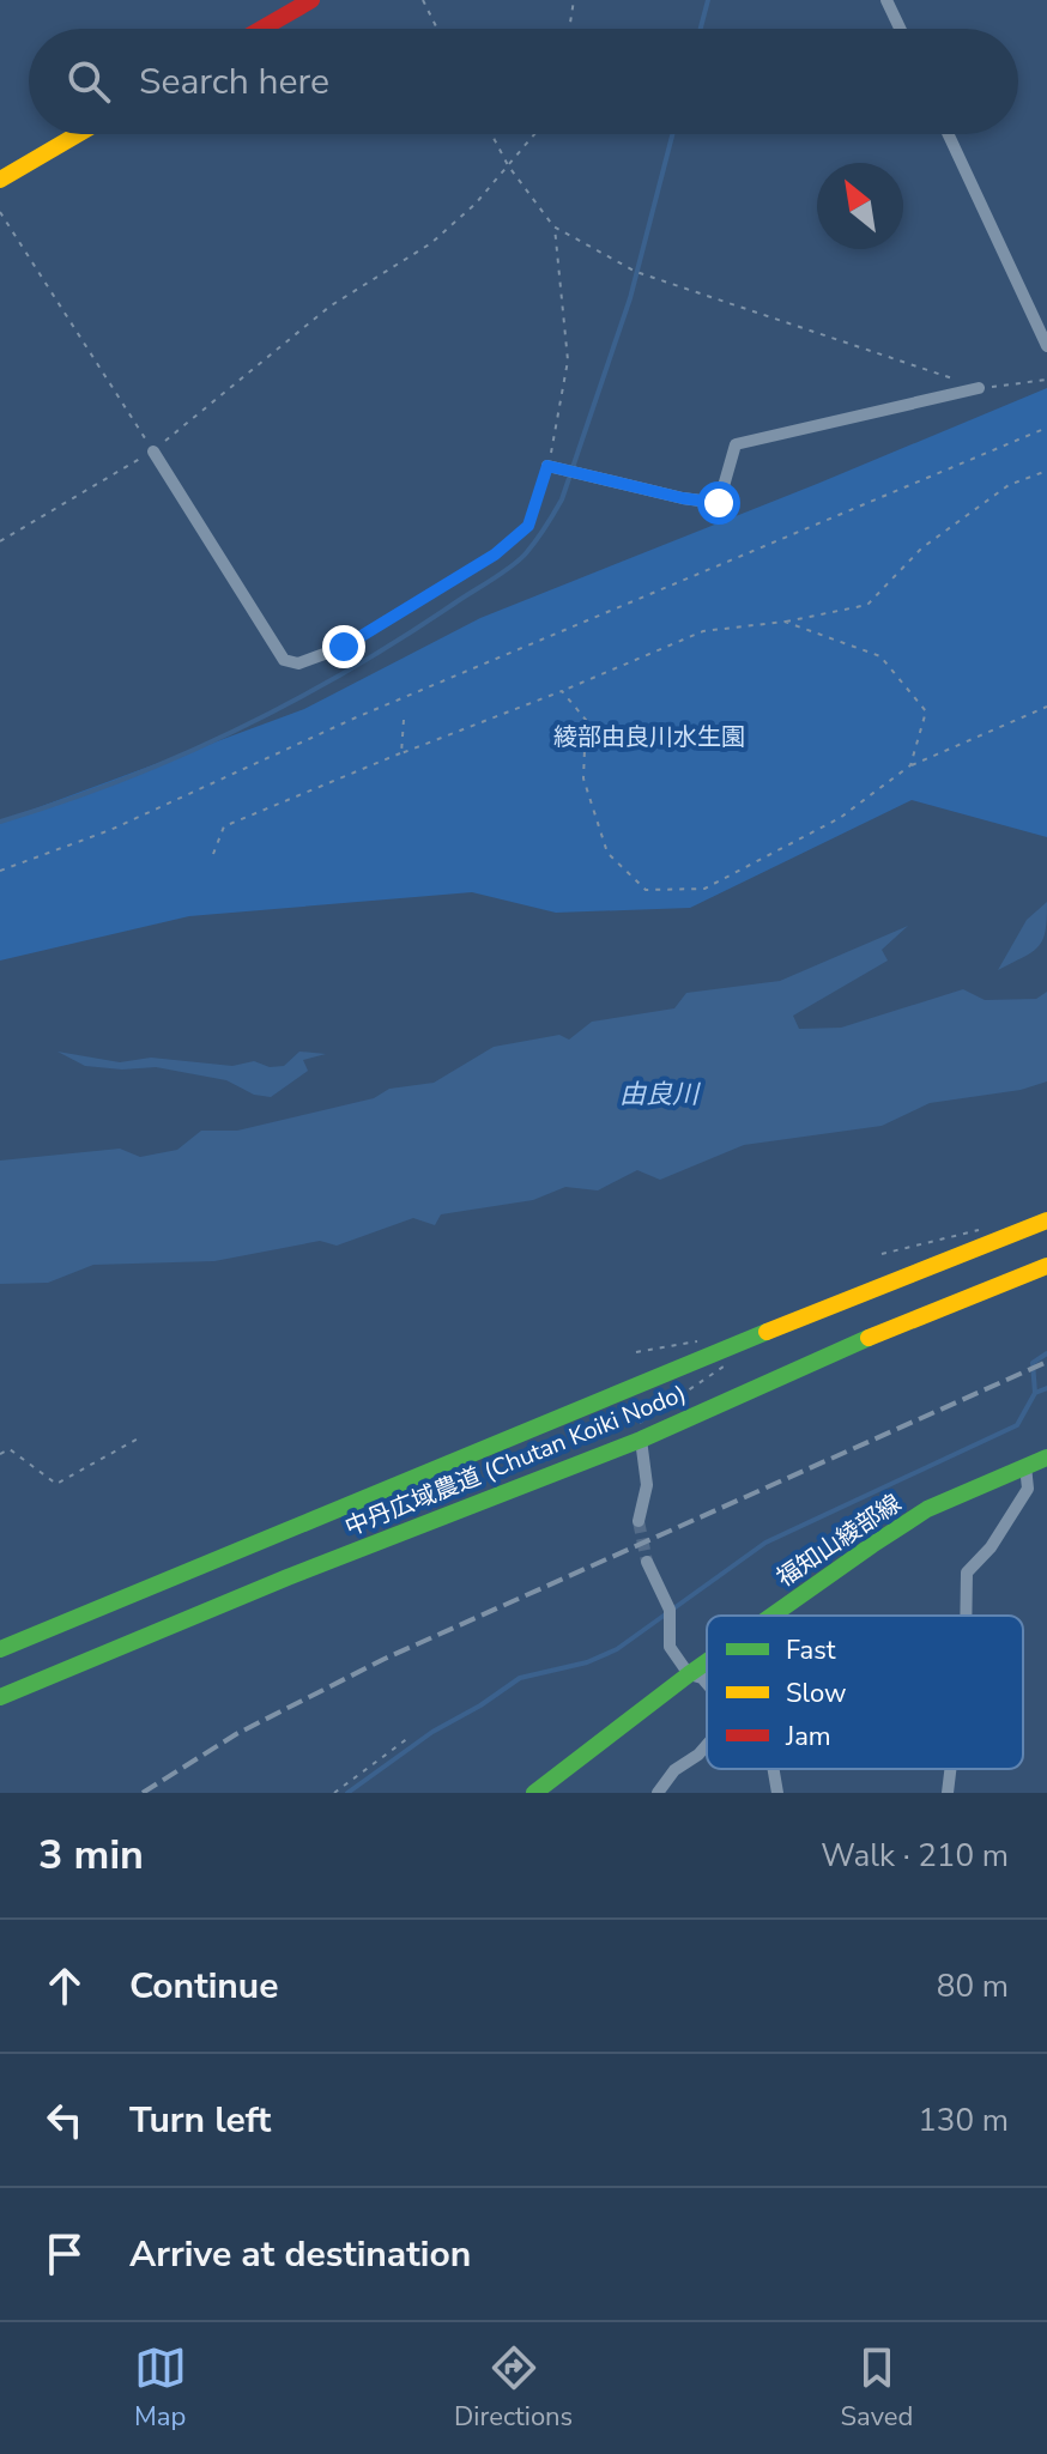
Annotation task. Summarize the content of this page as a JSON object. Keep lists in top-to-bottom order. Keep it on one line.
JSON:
{"streets":{"street":["中丹広域農道 (Chutan Koiki Nodo)","福知山綾部線"]},"water":["由良川"],"parks":["綾部由良川水生園"],"legend":["Fast","Slow","Jam"],"north":"top left","page":{"search":"Search here","heading":["3 min","Walk · 210 m"],"list":[["Continue","80 m"],["Turn left","130 m"],"Arrive at destination"],"nav":["Map","Directions","Saved"]}}
